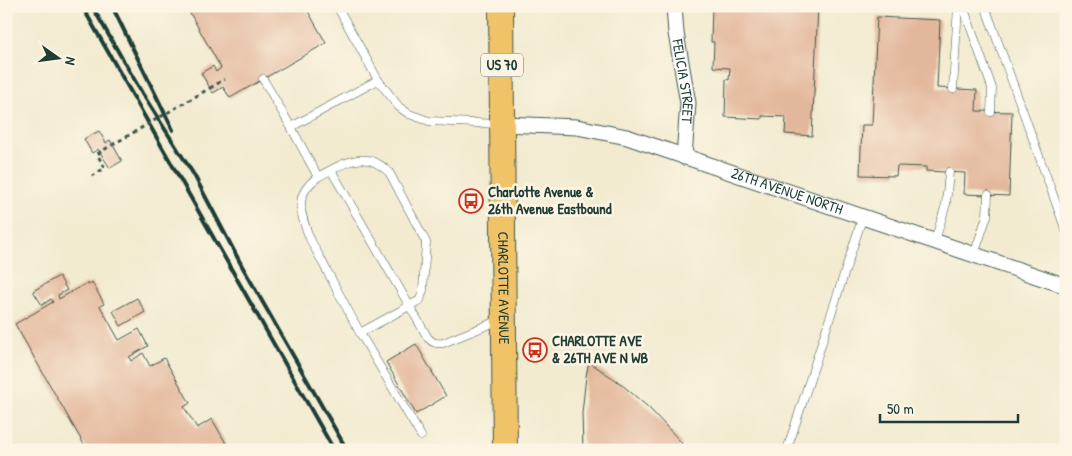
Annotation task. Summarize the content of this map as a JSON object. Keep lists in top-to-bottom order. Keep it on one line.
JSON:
{"streets":{"main road":["US 70","CHARLOTTE AVENUE"],"street":["FELICIA STREET","26TH AVENUE NORTH"]},"crossings":[["FELICIA STREET","26TH AVENUE NORTH"],["26TH AVENUE NORTH","CHARLOTTE AVENUE"]],"places":{"bus stop":["Charlotte Avenue & 26th Avenue Eastbound","CHARLOTTE AVE & 26TH AVE N WB"]},"scale_bar":"50 m","north":"right"}
